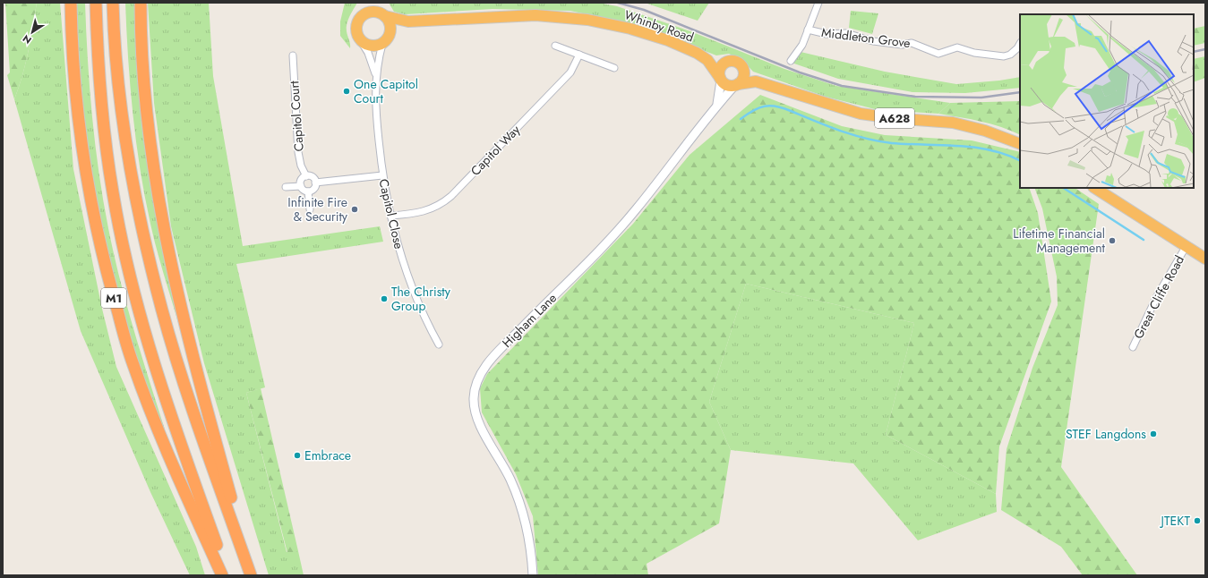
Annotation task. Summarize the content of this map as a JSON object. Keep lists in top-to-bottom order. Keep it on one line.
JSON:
{"streets":{"highway":["Whinby Road","A628","M1"],"street":["Middleton Grove","Capitol Court","Capitol Way","Capitol Close","Great Cliffe Road","Higham Lane"]},"crossings":[["Whinby Road","A628"],["Whinby Road","Capitol Close"],["Whinby Road","Higham Lane"],["A628","Higham Lane"],["Capitol Way","Capitol Close"]],"places":["One Capitol Court","Infinite Fire & Security","Lifetime Financial Management","The Christy Group","STEF Langdons","Embrace","JTEKT"],"north":"bottom left"}
